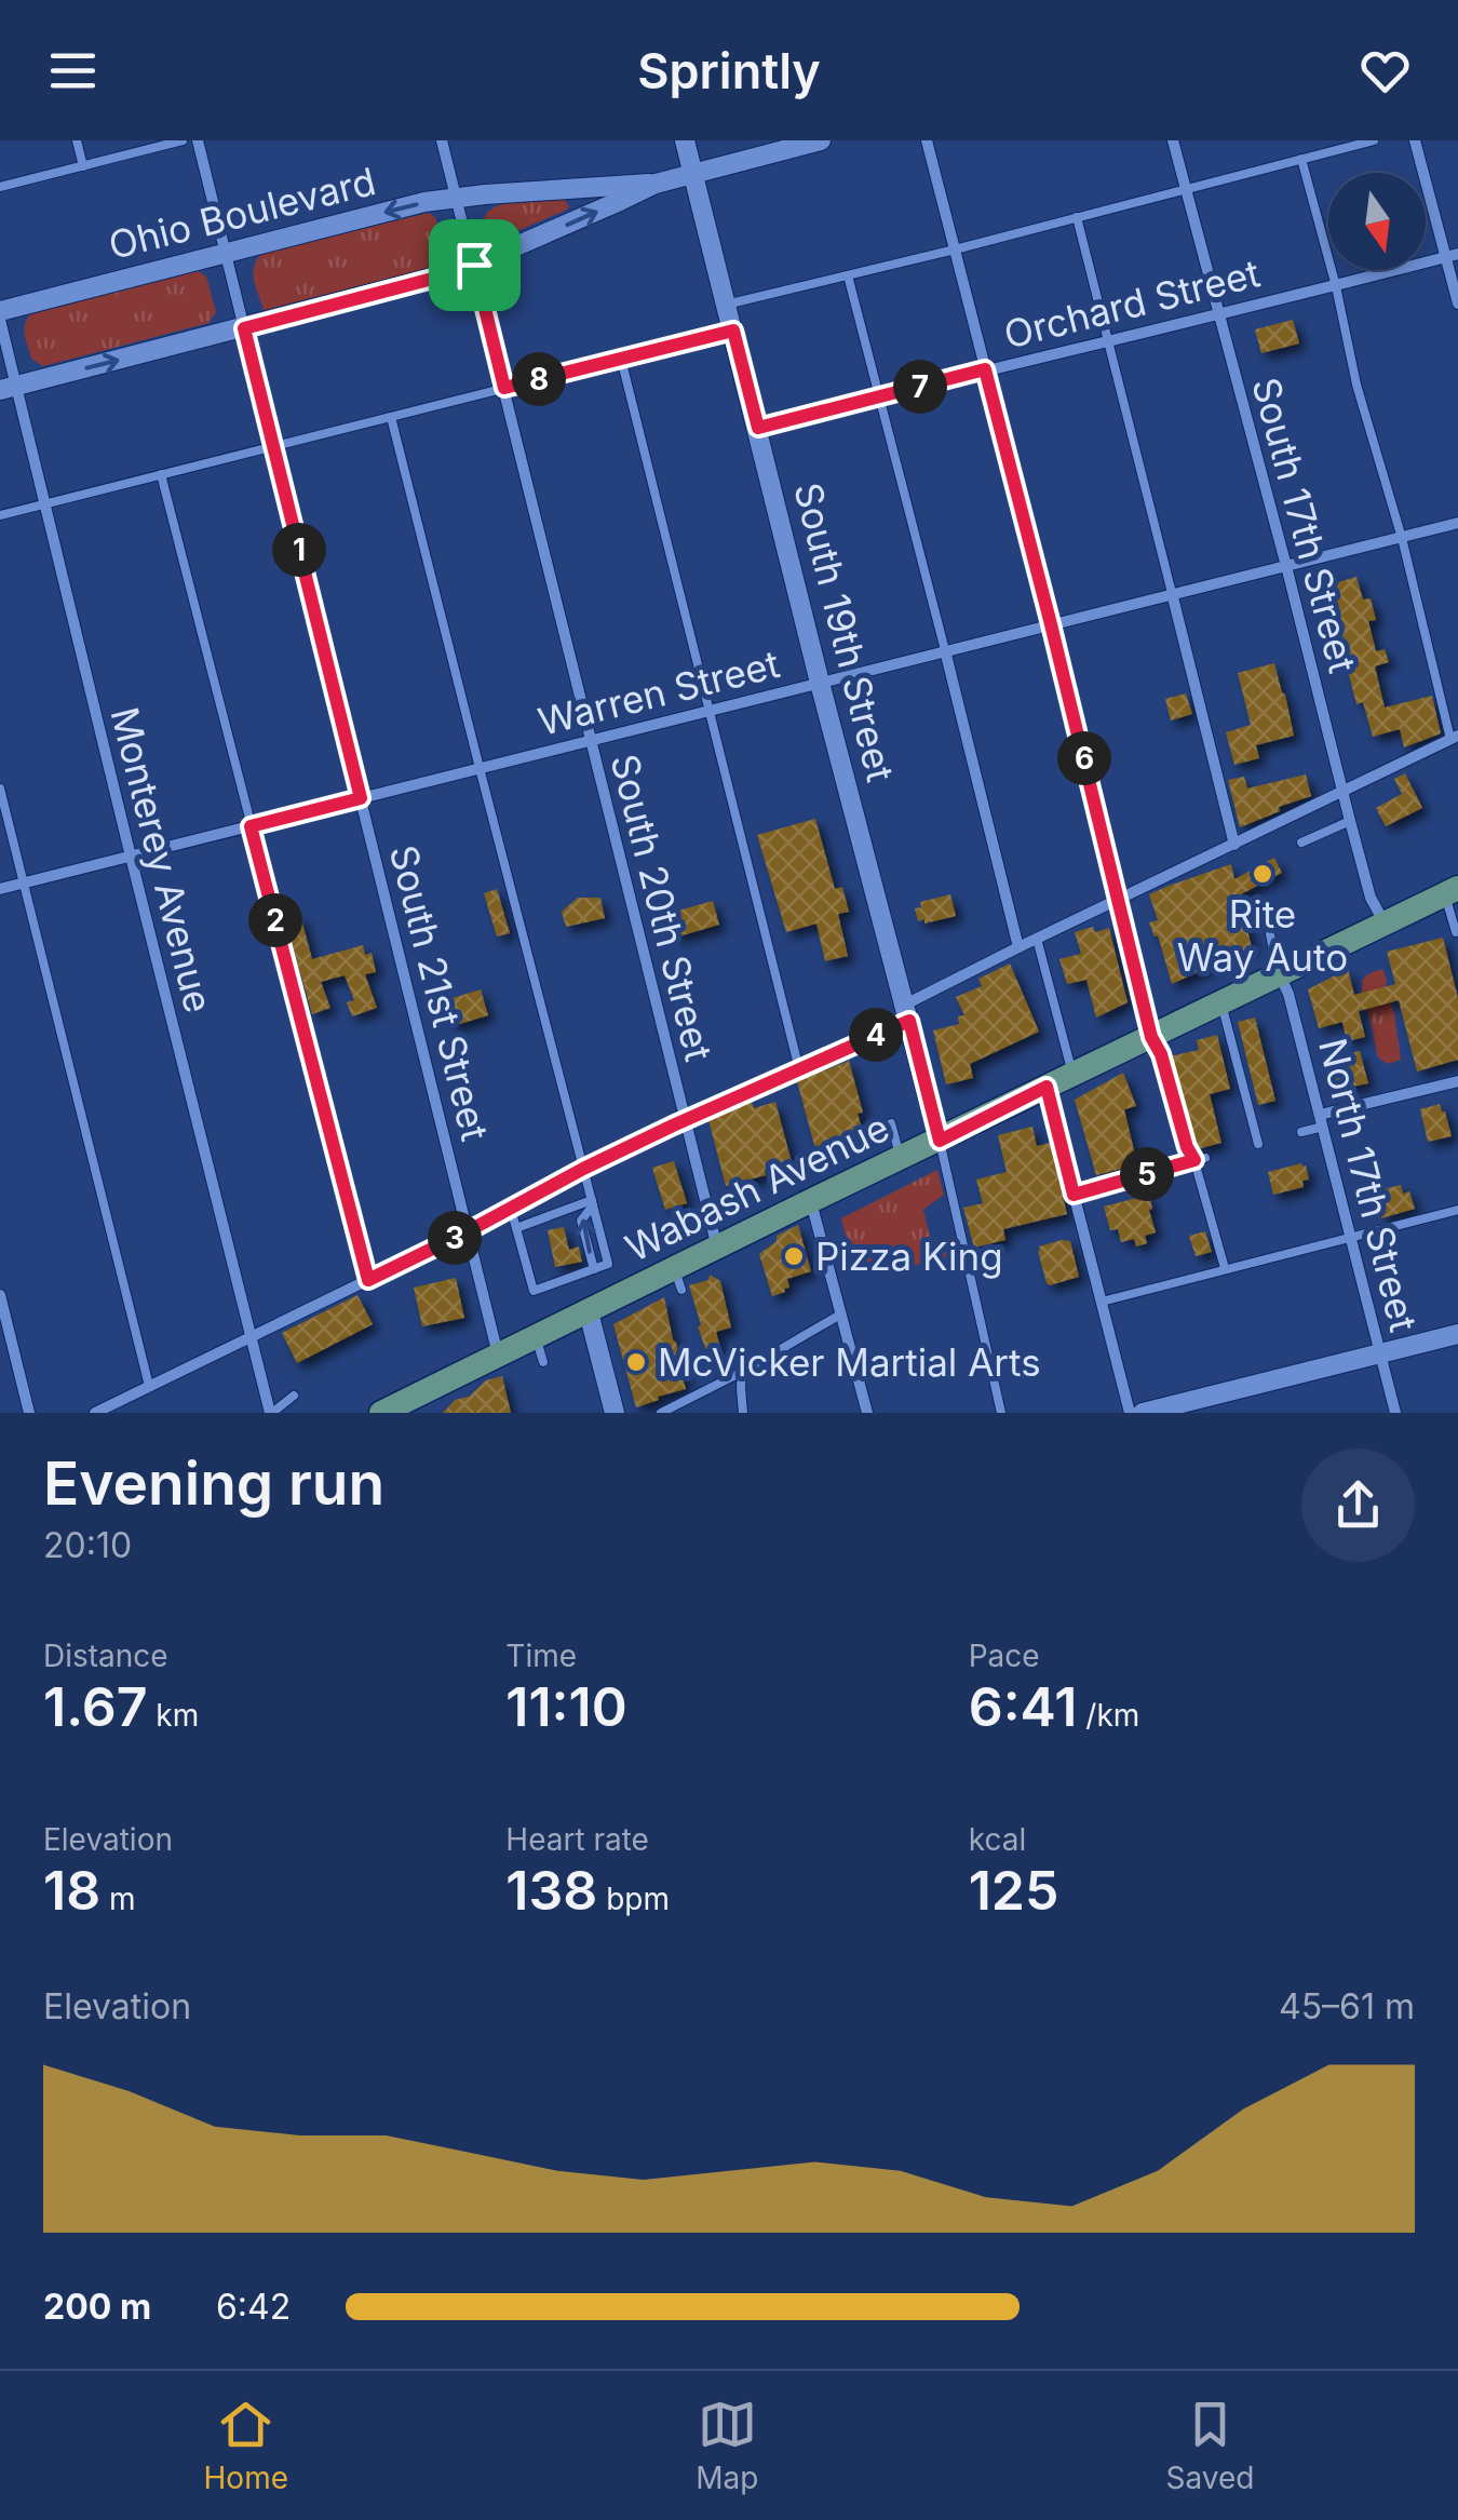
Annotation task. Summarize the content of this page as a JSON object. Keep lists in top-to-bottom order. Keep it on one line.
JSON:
{"streets":{"main road":["Wabash Avenue"],"street":["Ohio Boulevard","Orchard Street","South 17th Street","South 19th Street","Warren Street","Monterey Avenue","South 20th Street","South 21st Street","North 17th Street"]},"crossings":[["Ohio Boulevard","South 20th Street"],["Ohio Boulevard","South 21st Street"],["Orchard Street","South 17th Street"],["Orchard Street","South 19th Street"],["South 17th Street","Warren Street"],["South 17th Street","Wabash Avenue"],["South 19th Street","Warren Street"],["South 19th Street","Wabash Avenue"],["Warren Street","Monterey Avenue"],["Warren Street","South 20th Street"],["Warren Street","South 21st Street"],["South 20th Street","Wabash Avenue"],["South 21st Street","Wabash Avenue"],["North 17th Street","Wabash Avenue"]],"places":["Rite Way Auto","Pizza King","McVicker Martial Arts"],"north":"bottom","page":{"header":"Sprintly","pins":["8","7","1","6","2","4","5","3"],"heading":["Evening run","20:10"],"stats":[["Distance","1.67 km"],["Time","11:10"],["Pace","6:41 /km"],["Elevation","18 m"],["Heart rate","138 bpm"],["kcal","125"]],"chart":["Elevation","45–61 m"],"list":[{"name":"200 m","note":"6:42"}],"tabs":["Home","Map","Saved"]}}
